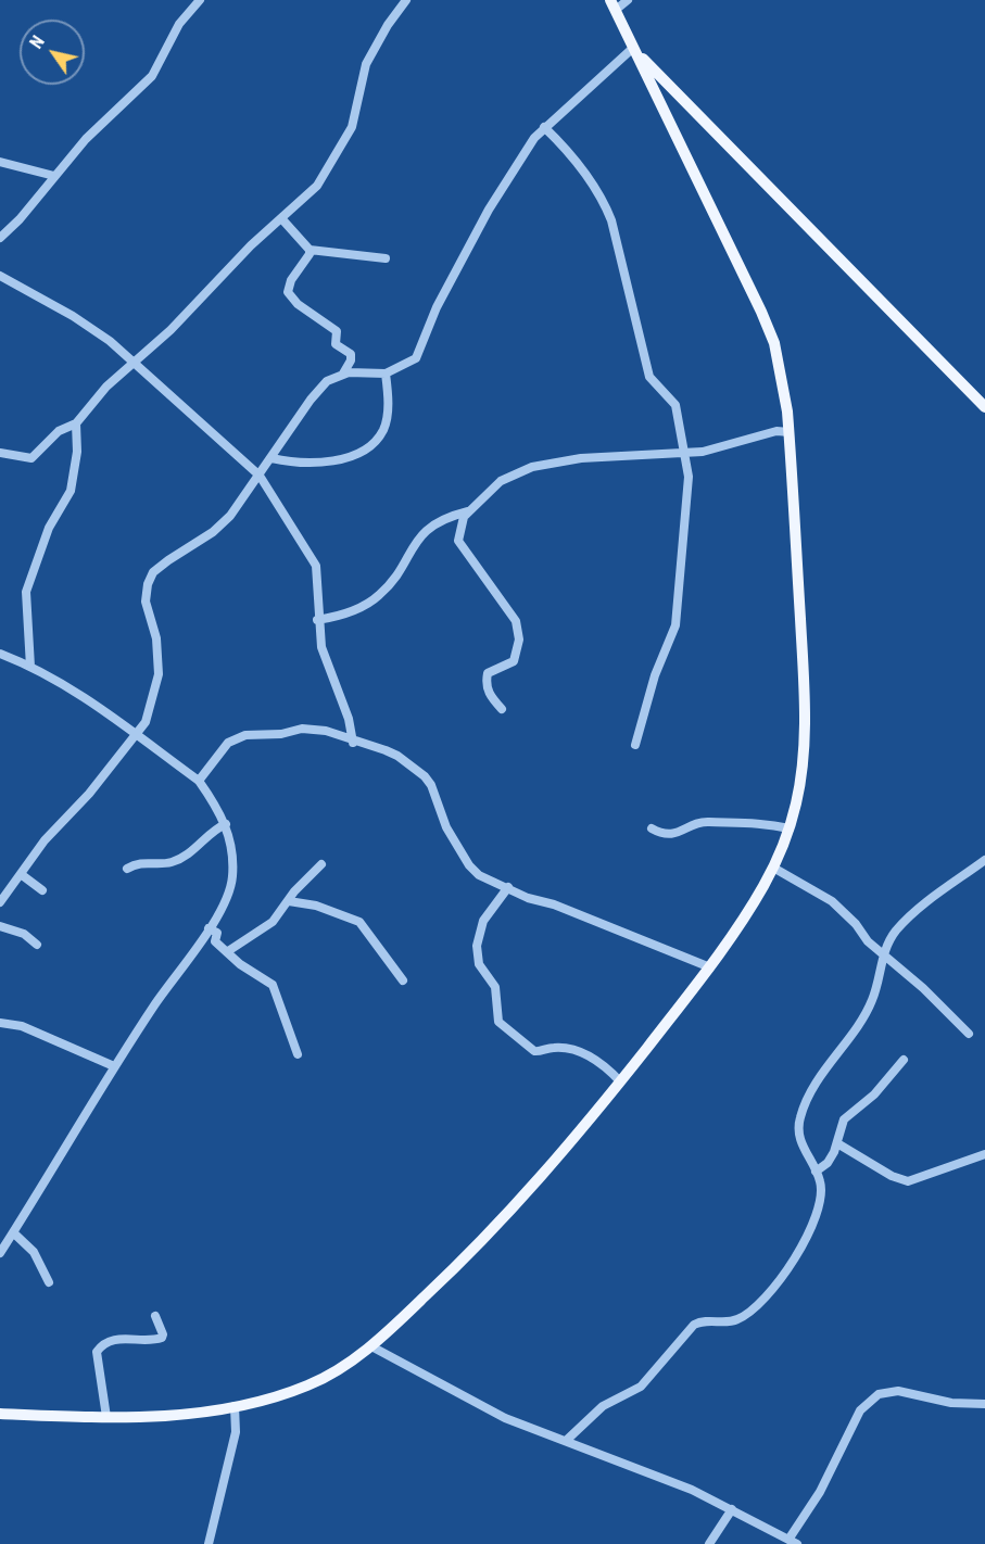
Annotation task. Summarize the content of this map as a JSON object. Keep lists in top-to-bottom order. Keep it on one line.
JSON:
{"north":"top left"}
